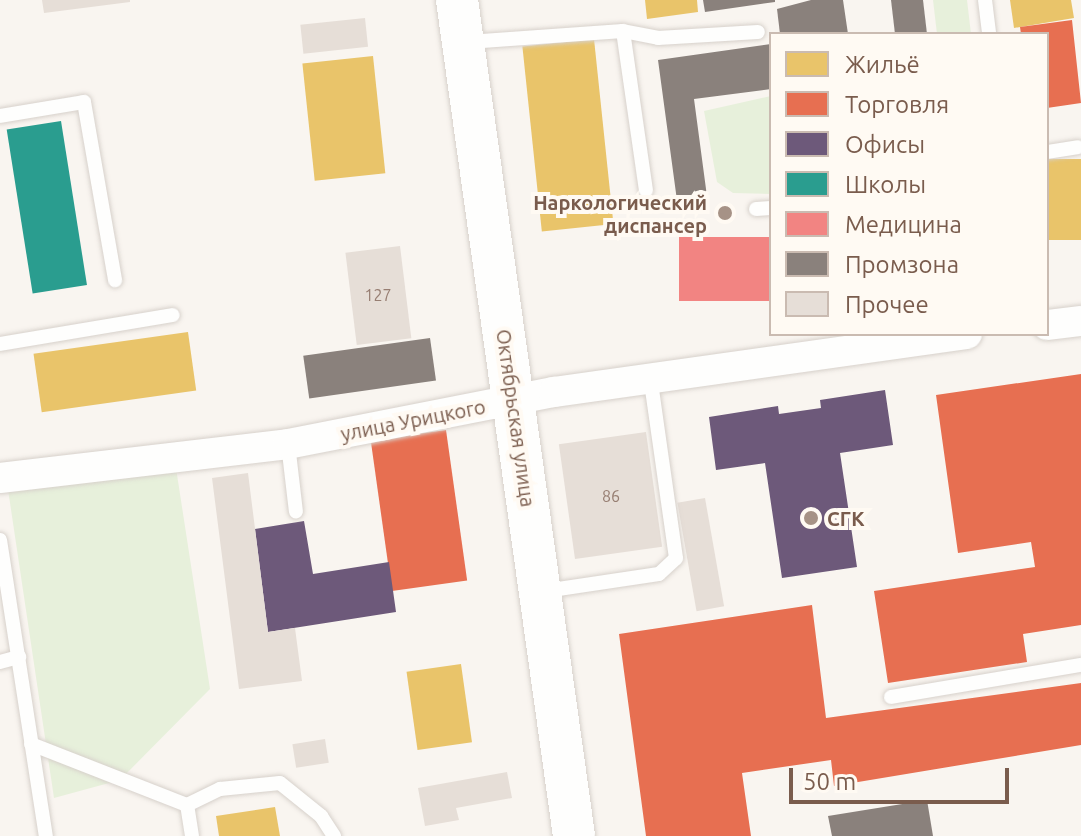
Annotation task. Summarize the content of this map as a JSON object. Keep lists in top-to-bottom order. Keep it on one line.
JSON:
{"streets":{"main road":["Октябрьская улица"],"street":["улица Урицкого"]},"crossings":[["Октябрьская улица","улица Урицкого"]],"places":["Наркологический диспансер","СГК"],"house_numbers":["127","86"],"legend":["Жильё","Торговля","Офисы","Школы","Медицина","Промзона","Прочее"],"scale_bar":"50 m"}
